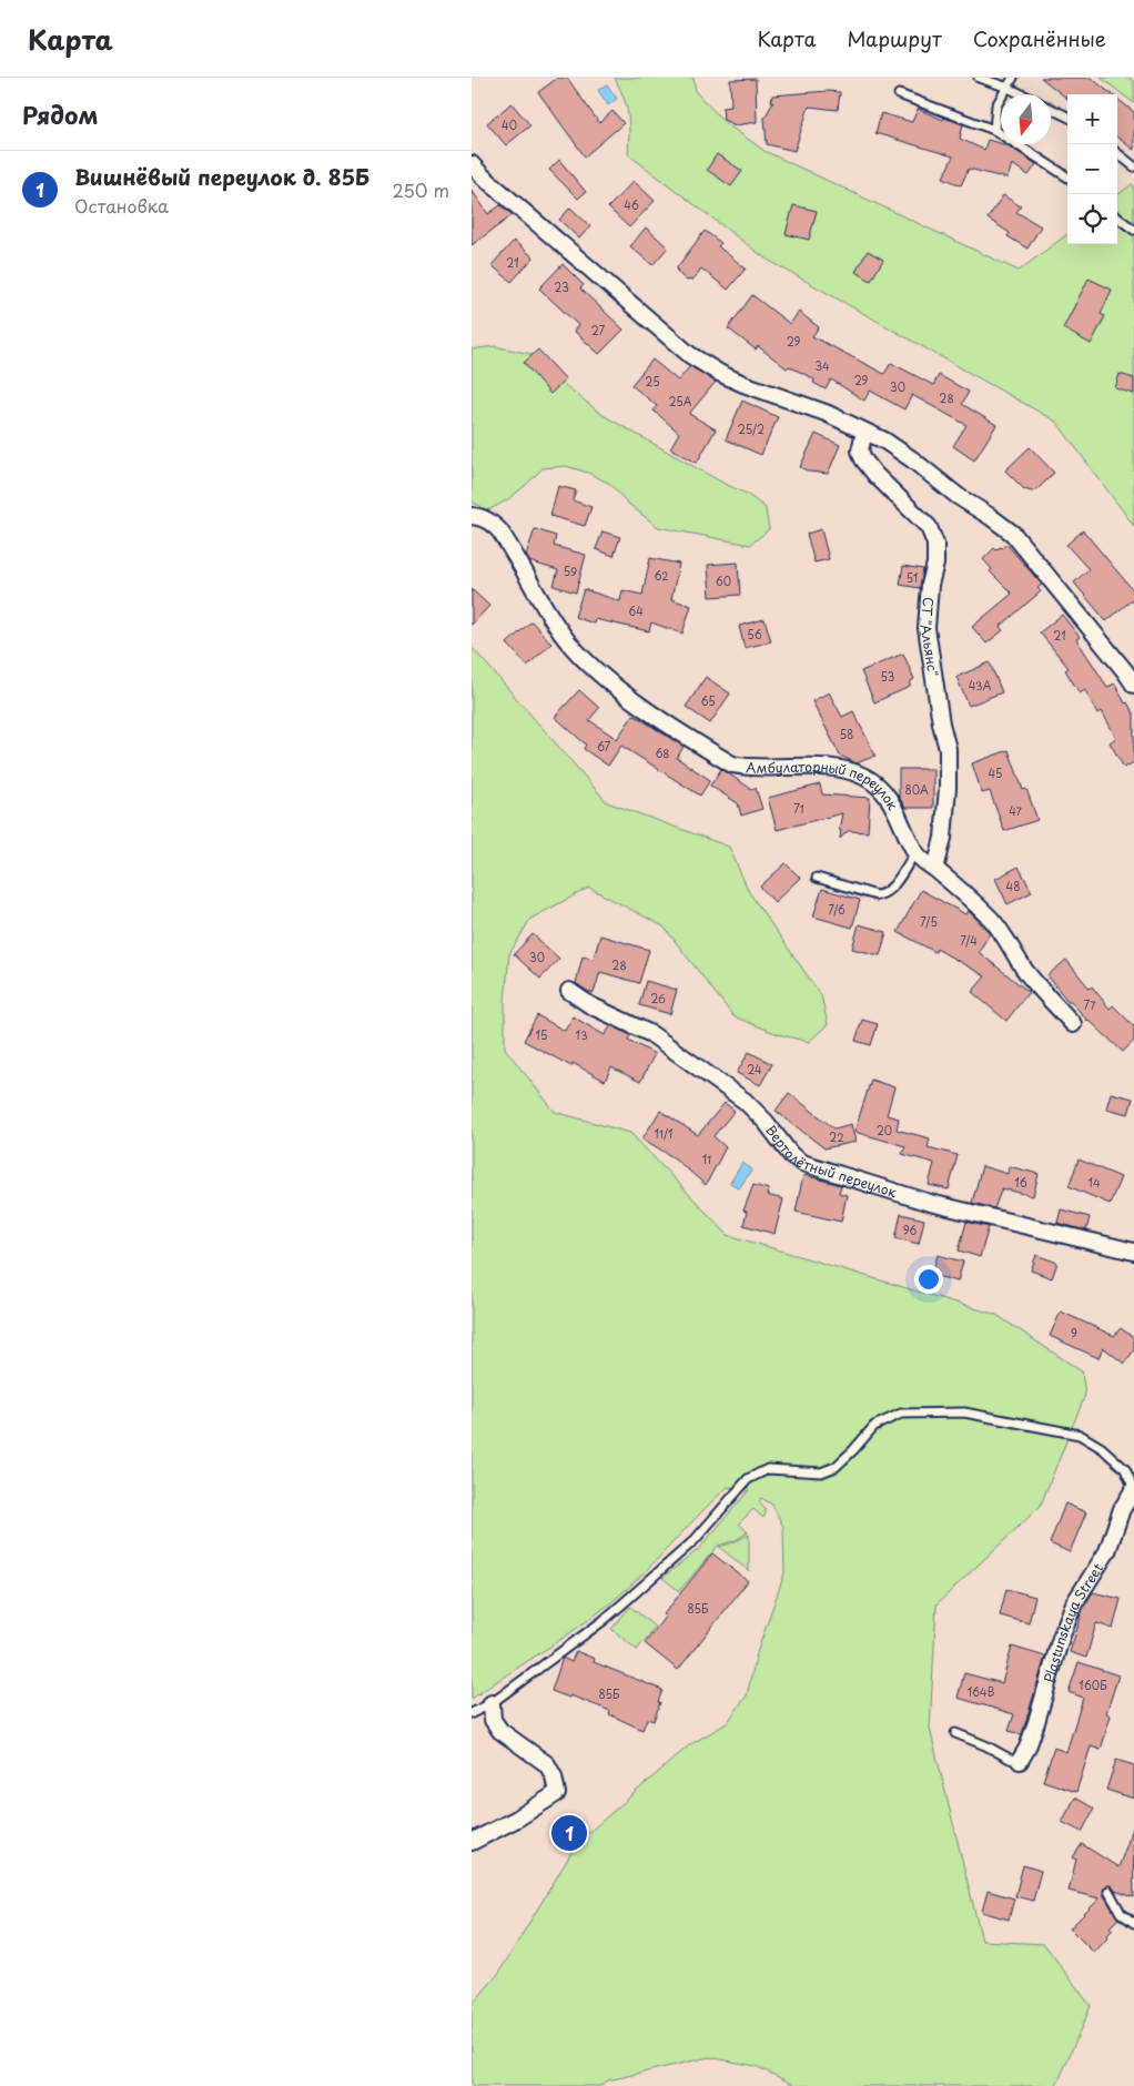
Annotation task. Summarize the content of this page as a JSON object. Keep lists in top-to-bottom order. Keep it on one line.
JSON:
{"streets":{"street":["СТ \"Альянс\"","Амбулаторный переулок","Вертолётный переулок","Plastunskaya Street"]},"crossings":[["СТ \"Альянс\"","Амбулаторный переулок"]],"house_numbers":["40","46","21","23","27","29","34","29","25","30","28","25А","25/2","59","62","51","60","64","56","21","53","43А","65","58","67","68","45","80А","71","47","48","7/6","7/5","7/4","30","28","26","77","15","13","24","20","11/1","22","11","16","14","96","9","85Б","160Б","164В","85Б"],"north":"bottom","page":{"header":"Карта","nav":["Карта","Маршрут","Сохранённые"],"heading":"Рядом","map_buttons":["+","−"],"list":[{"mark":"1","name":"Вишнёвый переулок д. 85Б","note":"Остановка","value":"250 m"}],"pins":"1"}}
